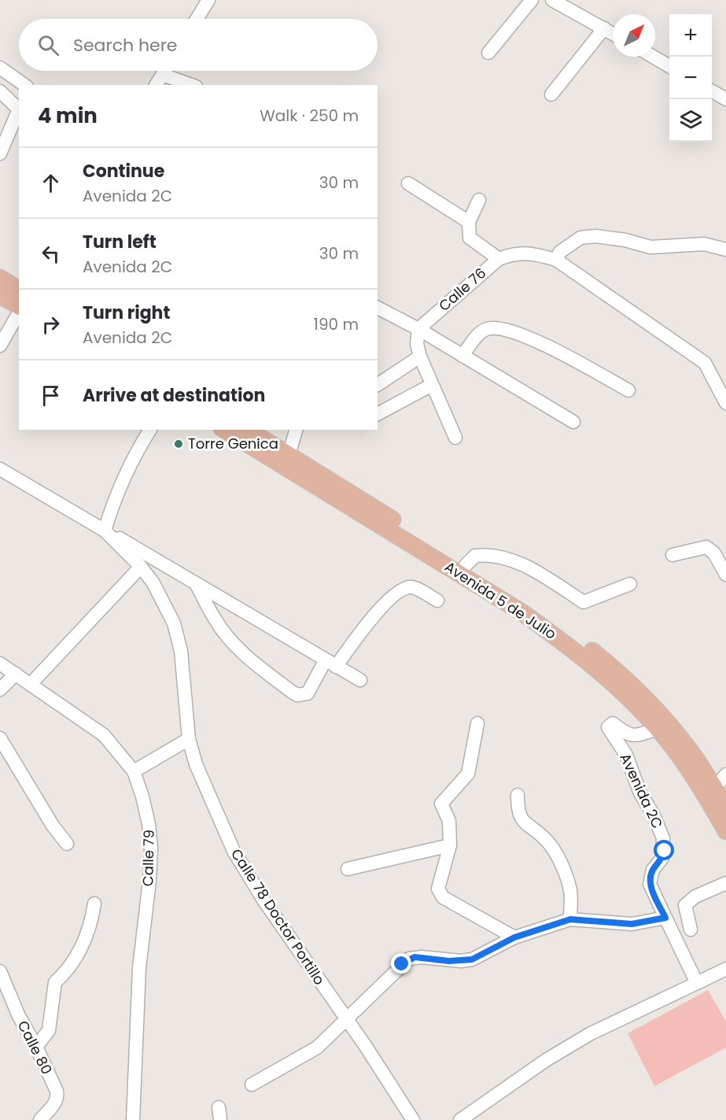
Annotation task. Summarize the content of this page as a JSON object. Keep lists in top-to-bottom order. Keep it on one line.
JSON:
{"streets":{"main road":["Avenida 5 de Julio"],"street":["Calle 76","Avenida 2C","Calle 79","Calle 78 Doctor Portillo","Calle 80"]},"crossings":[["Avenida 5 de Julio","Avenida 2C"]],"places":["Torre Genica"],"north":"top right","page":{"map_buttons":["+","−"],"search":"Search here","heading":["4 min","Walk · 250 m"],"list":[["Continue","Avenida 2C","30 m"],["Turn left","Avenida 2C","30 m"],["Turn right","Avenida 2C","190 m"],"Arrive at destination"]}}
